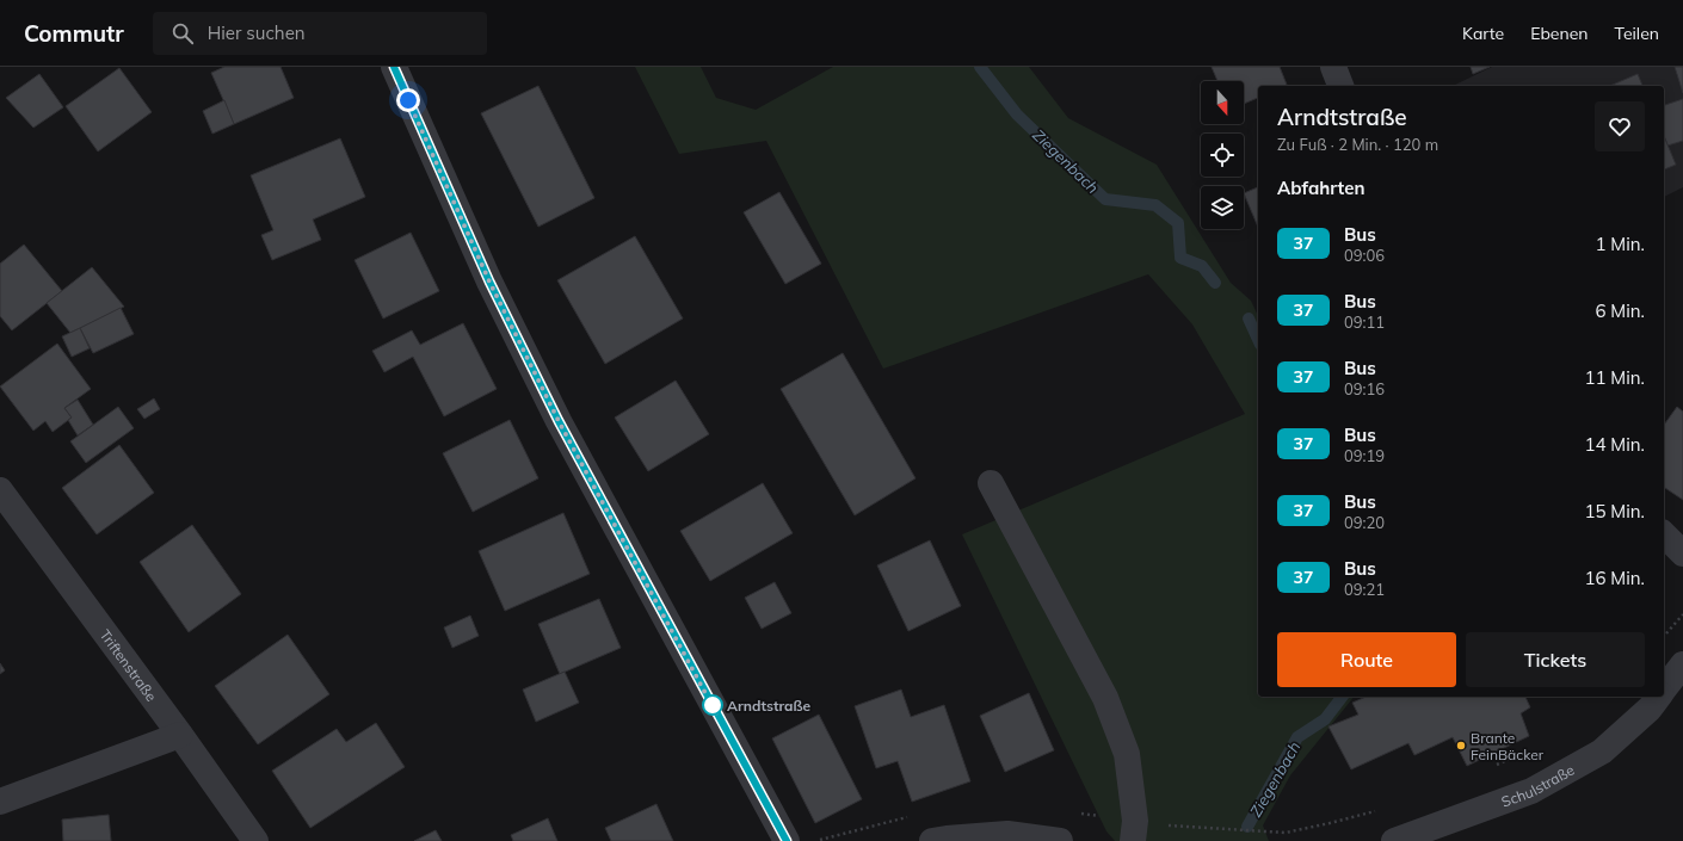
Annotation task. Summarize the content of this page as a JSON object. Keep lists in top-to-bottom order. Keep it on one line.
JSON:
{"streets":{"street":["Triftenstraße","Schulstraße"]},"water":["Ziegenbach"],"places":["Arndtstraße","Brante FeinBäcker"],"lines":["bus line 37"],"north":"bottom","page":{"header":"Commutr","search":"Hier suchen","nav":["Karte","Ebenen","Teilen"],"heading":[["Arndtstraße","Zu Fuß · 2 Min. · 120 m"],"Abfahrten"],"list":[{"mark":"37","name":"Bus","note":"09:06","value":"1 Min."},{"mark":"37","name":"Bus","note":"09:11","value":"6 Min."},{"mark":"37","name":"Bus","note":"09:16","value":"11 Min."},{"mark":"37","name":"Bus","note":"09:19","value":"14 Min."},{"mark":"37","name":"Bus","note":"09:20","value":"15 Min."},{"mark":"37","name":"Bus","note":"09:21","value":"16 Min."}],"buttons":["Route","Tickets"]}}
